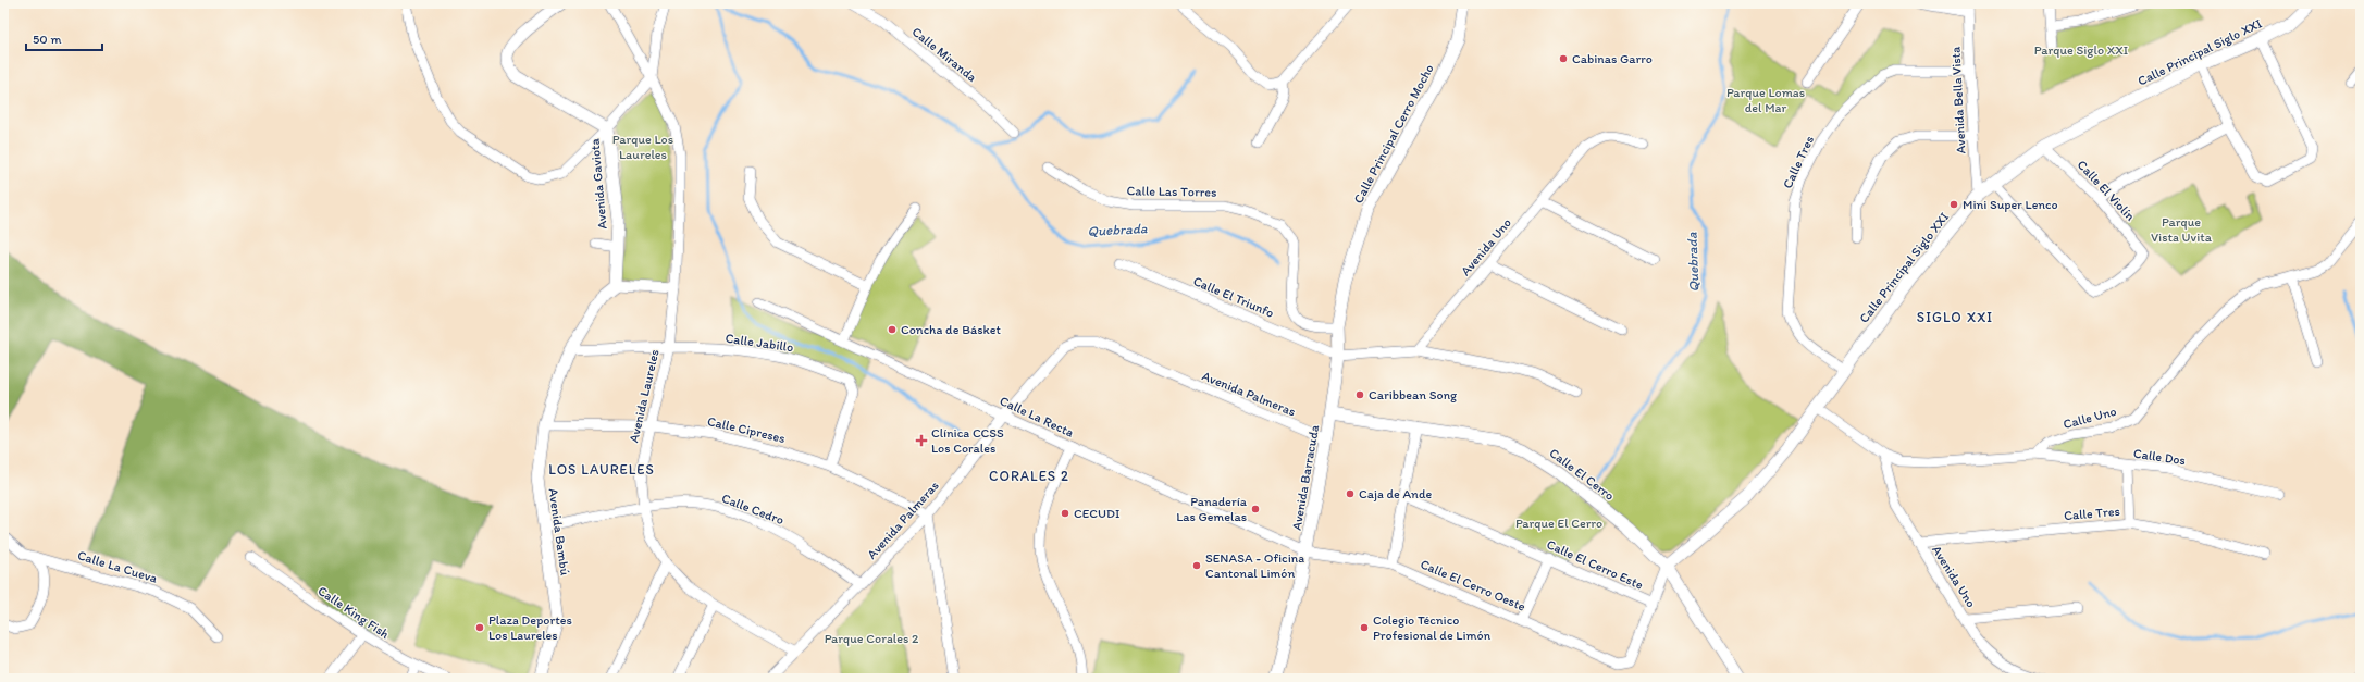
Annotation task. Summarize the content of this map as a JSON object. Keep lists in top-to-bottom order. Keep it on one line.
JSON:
{"streets":{"street":["Calle Principal Siglo XXI","Calle Miranda","Avenida Bella Vista","Calle Principal Cerro Mocho","Calle Tres","Avenida Gaviota","Calle El Violín","Calle Las Torres","Avenida Uno","Calle El Triunfo","Calle Jabillo","Avenida Palmeras","Avenida Laureles","Calle La Recta","Calle Uno","Calle Cipreses","Calle Dos","Calle El Cerro","Avenida Barracuda","Calle Cedro","Avenida Bambú","Calle El Cerro Este","Calle La Cueva","Calle El Cerro Oeste","Calle King Fish"]},"crossings":[["Calle Principal Siglo XXI","Avenida Bella Vista"],["Calle Principal Siglo XXI","Calle Tres"],["Calle Principal Siglo XXI","Calle El Violín"],["Calle Principal Siglo XXI","Calle El Cerro"],["Avenida Bella Vista","Calle Tres"],["Calle Principal Cerro Mocho","Calle Las Torres"],["Calle Principal Cerro Mocho","Calle El Triunfo"],["Calle Principal Cerro Mocho","Avenida Barracuda"],["Calle Tres","Avenida Uno"],["Avenida Gaviota","Avenida Bambú"],["Calle El Triunfo","Avenida Barracuda"],["Calle Jabillo","Avenida Laureles"],["Calle Jabillo","Calle Cipreses"],["Calle Jabillo","Avenida Bambú"],["Avenida Palmeras","Avenida Laureles"],["Avenida Palmeras","Calle La Recta"],["Avenida Palmeras","Calle Cipreses"],["Avenida Palmeras","Avenida Barracuda"],["Avenida Palmeras","Calle Cedro"],["Avenida Laureles","Calle Cipreses"],["Avenida Laureles","Calle Cedro"],["Calle La Recta","Avenida Barracuda"],["Calle La Recta","Calle El Cerro Oeste"],["Calle Uno","Calle Dos"],["Calle Cipreses","Avenida Bambú"],["Calle El Cerro","Avenida Barracuda"],["Avenida Barracuda","Calle El Cerro Oeste"],["Calle Cedro","Avenida Bambú"],["Calle El Cerro Este","Calle El Cerro Oeste"]],"districts":["SIGLO XXI","LOS LAURELES","CORALES 2"],"water":["Quebrada"],"parks":["Parque Siglo XXI","Parque Lomas del Mar","Parque Los Laureles","Parque Vista Uvita","Parque El Cerro","Parque Corales 2"],"places":{"other":["Cabinas Garro","Mini Super Lenco","Concha de Básket","Caribbean Song","Caja de Ande","Panadería Las Gemelas","CECUDI","SENASA - Oficina Cantonal Limón","Plaza Deportes Los Laureles","Colegio Técnico Profesional de Limón"],"health":["Clínica CCSS Los Corales"]},"scale_bar":"50 m"}
